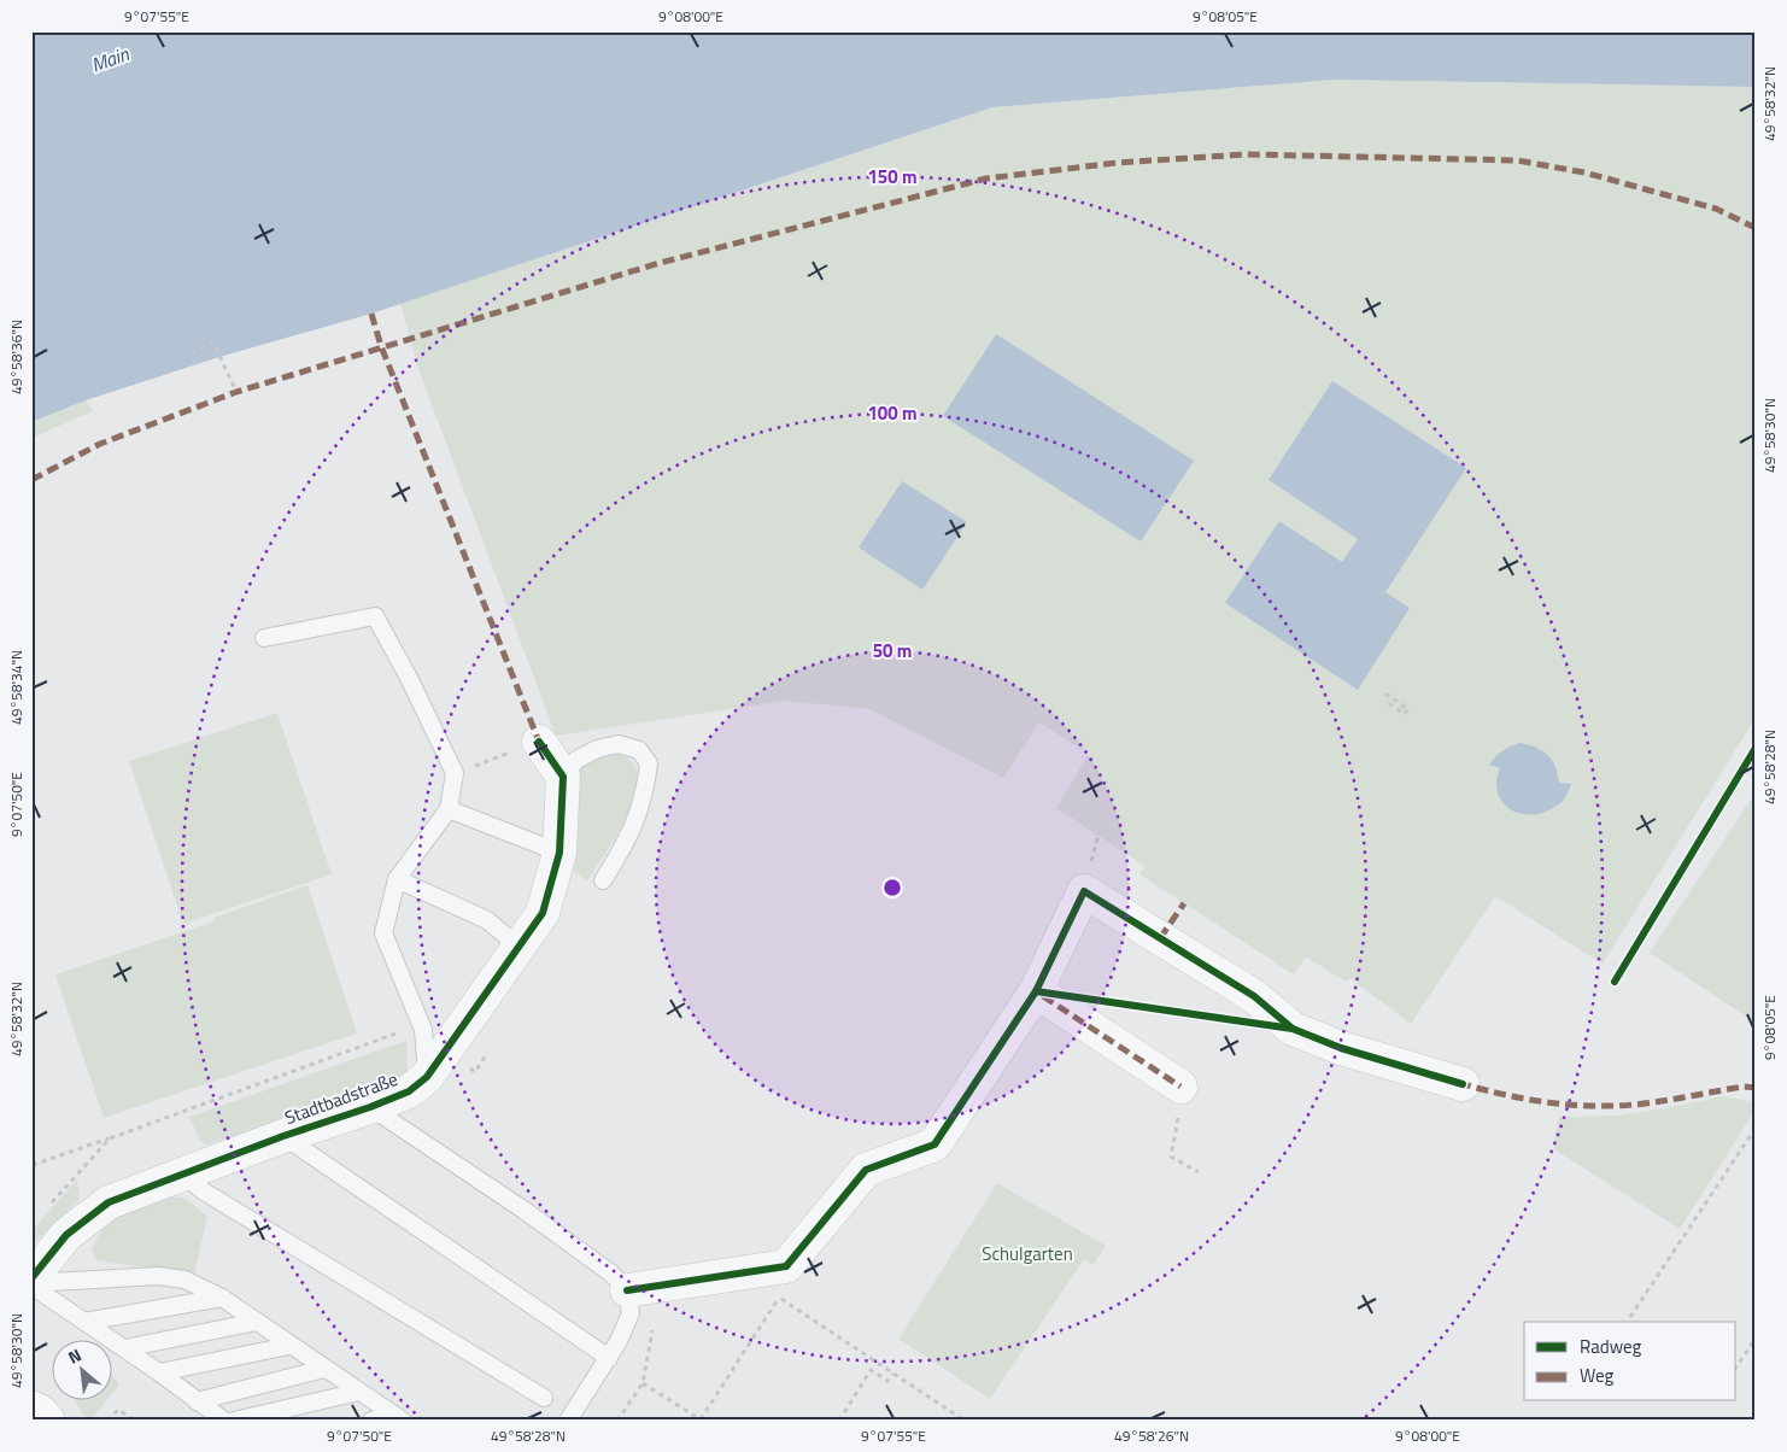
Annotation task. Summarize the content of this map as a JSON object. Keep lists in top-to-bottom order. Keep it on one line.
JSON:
{"streets":{"street":["Stadtbadstraße"]},"water":["Main"],"parks":["Schulgarten"],"legend":["Radweg","Weg"],"north":"top left","coordinates":["9°07'55\"E","9°08'00\"E","9°08'05\"E","49°58'32\"N","49°58'36\"N","49°58'30\"N","49°58'34\"N","49°58'28\"N","9°07'50\"E","49°58'26\"N"],"rings":["150 m","100 m","50 m"]}
